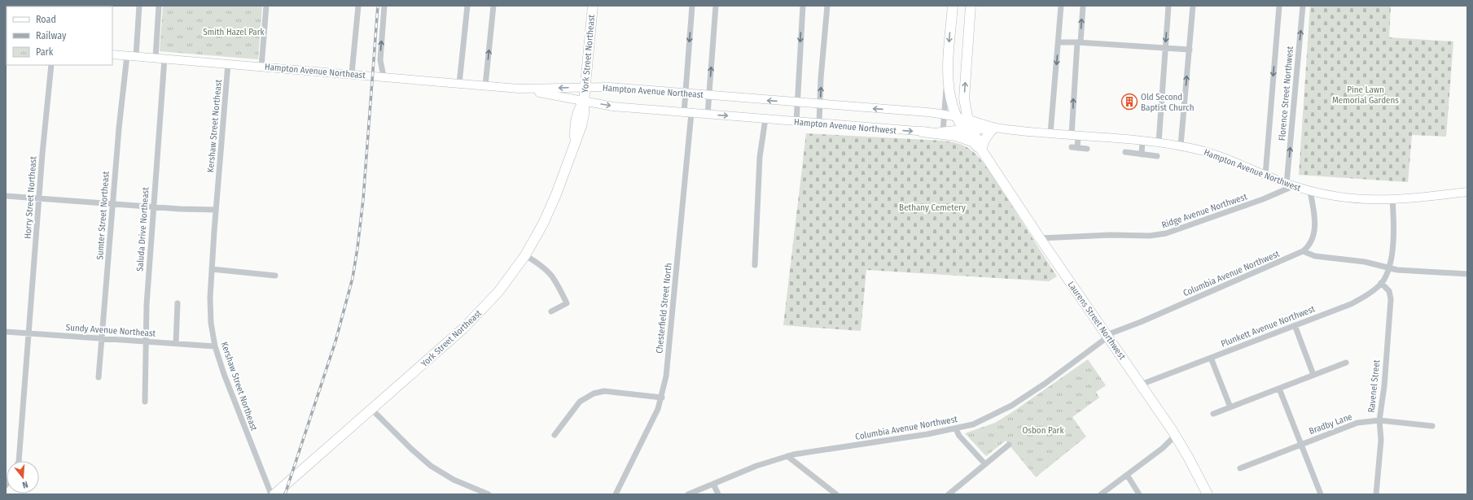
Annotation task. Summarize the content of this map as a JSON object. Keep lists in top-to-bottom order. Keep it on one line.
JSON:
{"streets":{"main road":["York Street Northeast","Laurens Street Northwest"],"street":["Hampton Avenue Northeast","Florence Street Northwest","Kershaw Street Northeast","Hampton Avenue Northwest","Horry Street Northeast","Ridge Avenue Northwest","Sumter Street Northeast","Saluda Drive Northeast","Columbia Avenue Northwest","Chesterfield Street North","Plunkett Avenue Northwest","Sundy Avenue Northeast","Ravenel Street","Bradby Lane"]},"crossings":[["York Street Northeast","Hampton Avenue Northeast"],["Hampton Avenue Northeast","Kershaw Street Northeast"],["Hampton Avenue Northeast","Hampton Avenue Northwest"],["Hampton Avenue Northeast","Sumter Street Northeast"],["Hampton Avenue Northeast","Saluda Drive Northeast"],["Hampton Avenue Northeast","Chesterfield Street North"],["Florence Street Northwest","Hampton Avenue Northwest"],["Florence Street Northwest","Ridge Avenue Northwest"],["Kershaw Street Northeast","Sundy Avenue Northeast"],["Hampton Avenue Northwest","Ridge Avenue Northwest"],["Hampton Avenue Northwest","Chesterfield Street North"],["Hampton Avenue Northwest","Laurens Street Northwest"],["Horry Street Northeast","Sundy Avenue Northeast"],["Ridge Avenue Northwest","Laurens Street Northwest"],["Sumter Street Northeast","Sundy Avenue Northeast"],["Saluda Drive Northeast","Sundy Avenue Northeast"],["Columbia Avenue Northwest","Laurens Street Northwest"],["Laurens Street Northwest","Plunkett Avenue Northwest"],["Plunkett Avenue Northwest","Ravenel Street"],["Ravenel Street","Bradby Lane"]],"parks":["Smith Hazel Park","Pine Lawn Memorial Gardens","Bethany Cemetery","Osbon Park"],"places":{"building":["Old Second Baptist Church"]},"legend":["Road","Railway","Park"],"north":"bottom"}
